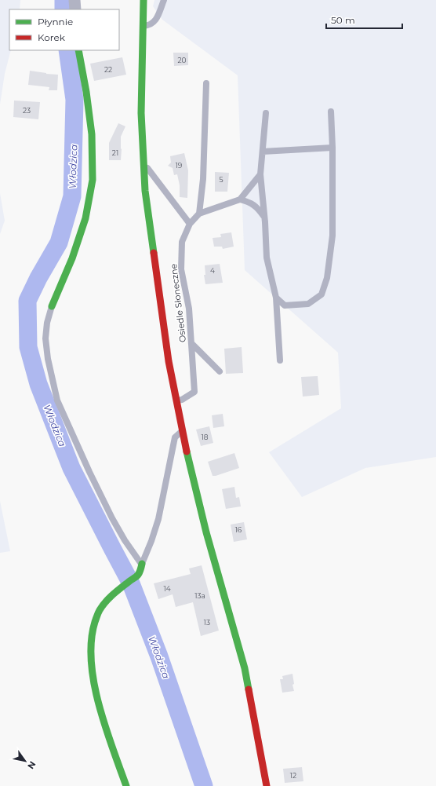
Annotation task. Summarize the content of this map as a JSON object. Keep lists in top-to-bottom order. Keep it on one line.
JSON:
{"streets":{"lane":["Osiedle Słoneczne"]},"water":["Włodzica"],"house_numbers":["20","22","23","21","19","5","4","18","16","14","13a","13","12"],"legend":["Płynnie","Korek"],"scale_bar":"50 m","north":"bottom right"}
